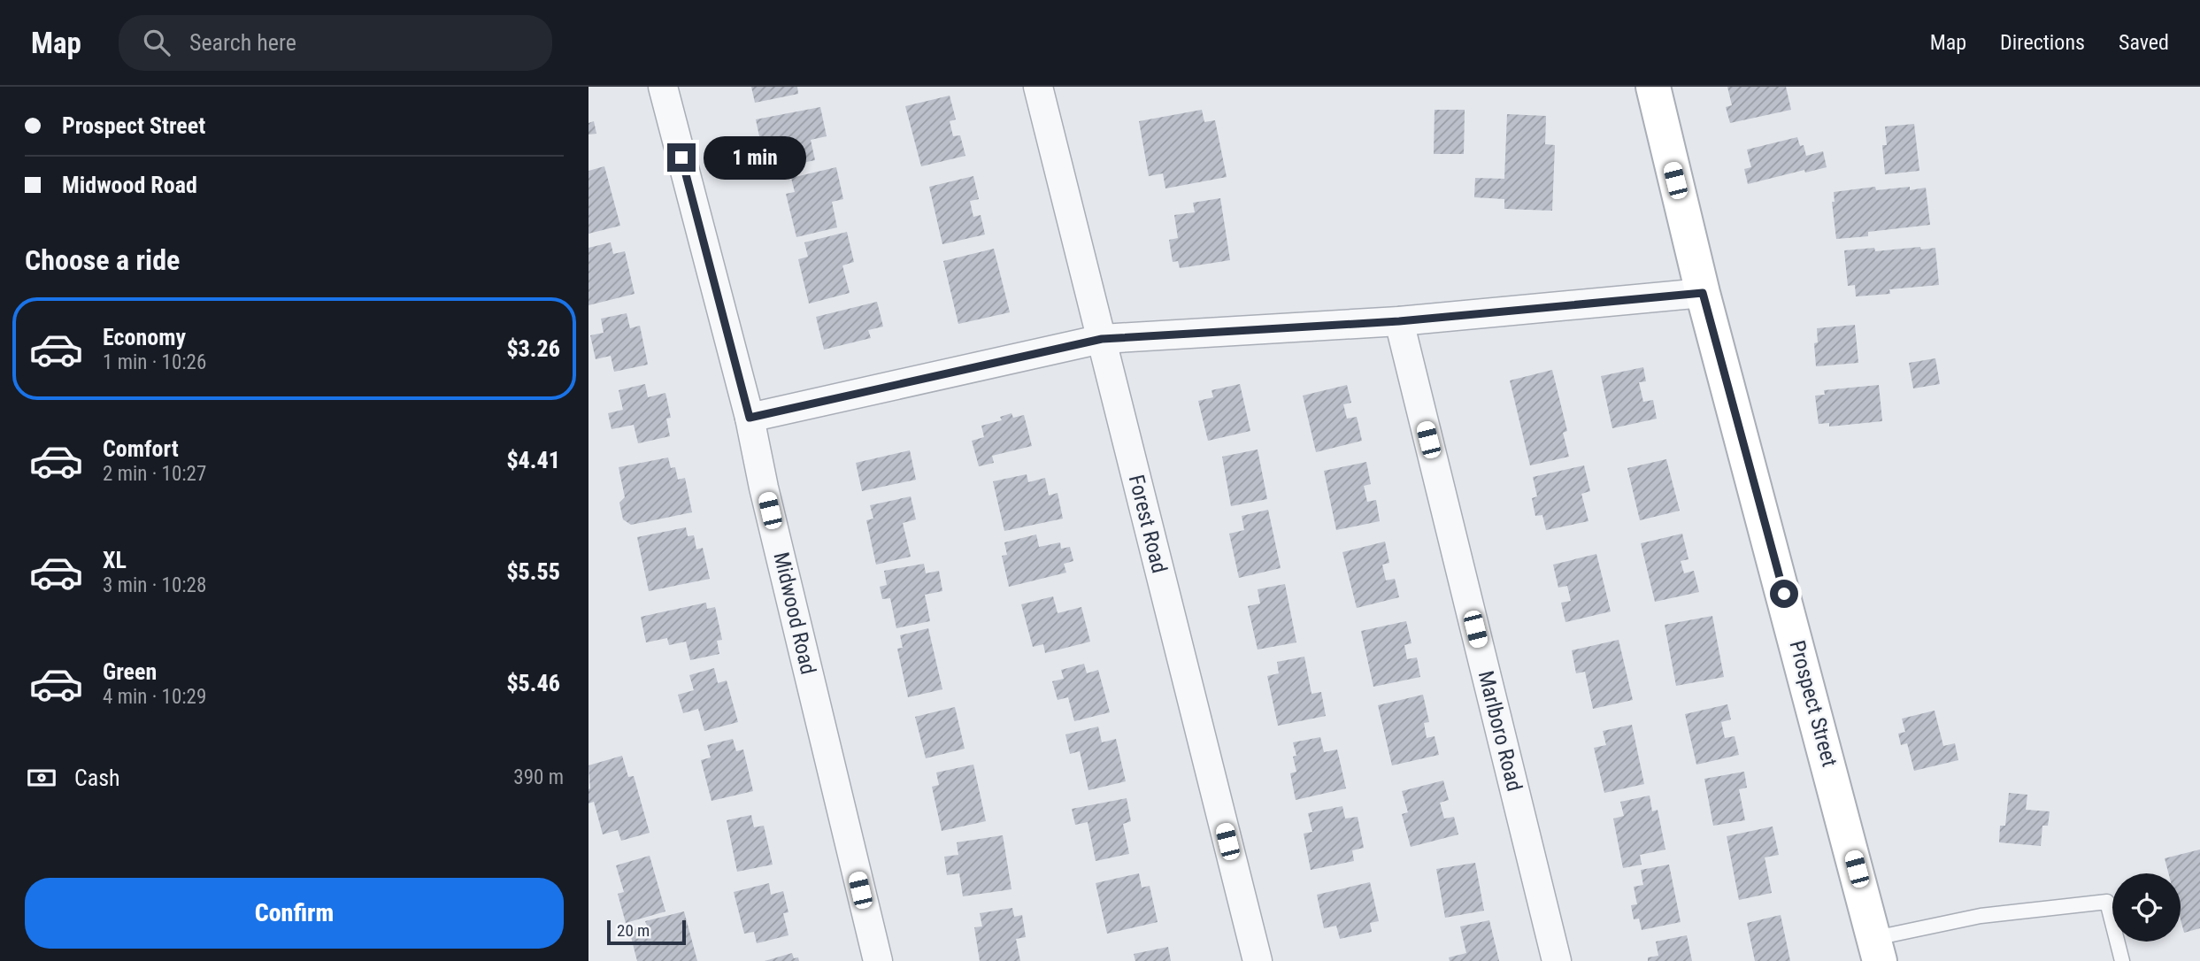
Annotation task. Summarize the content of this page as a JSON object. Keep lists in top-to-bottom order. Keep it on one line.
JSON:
{"streets":{"main road":["Prospect Street"],"street":["Forest Road","Midwood Road","Marlboro Road"]},"scale_bar":"20 m","page":{"header":"Map","search":"Search here","nav":["Map","Directions","Saved"],"banner":["Prospect Street","Midwood Road"],"bubble":"1 min","heading":"Choose a ride","list":[{"name":"Economy","note":"1 min · 10:26","value":"$3.26"},{"name":"Comfort","note":"2 min · 10:27","value":"$4.41"},{"name":"XL","note":"3 min · 10:28","value":"$5.55"},{"name":"Green","note":"4 min · 10:29","value":"$5.46"}],"pay":["Cash","390 m"],"buttons":"Confirm","scale":"20 m"}}
